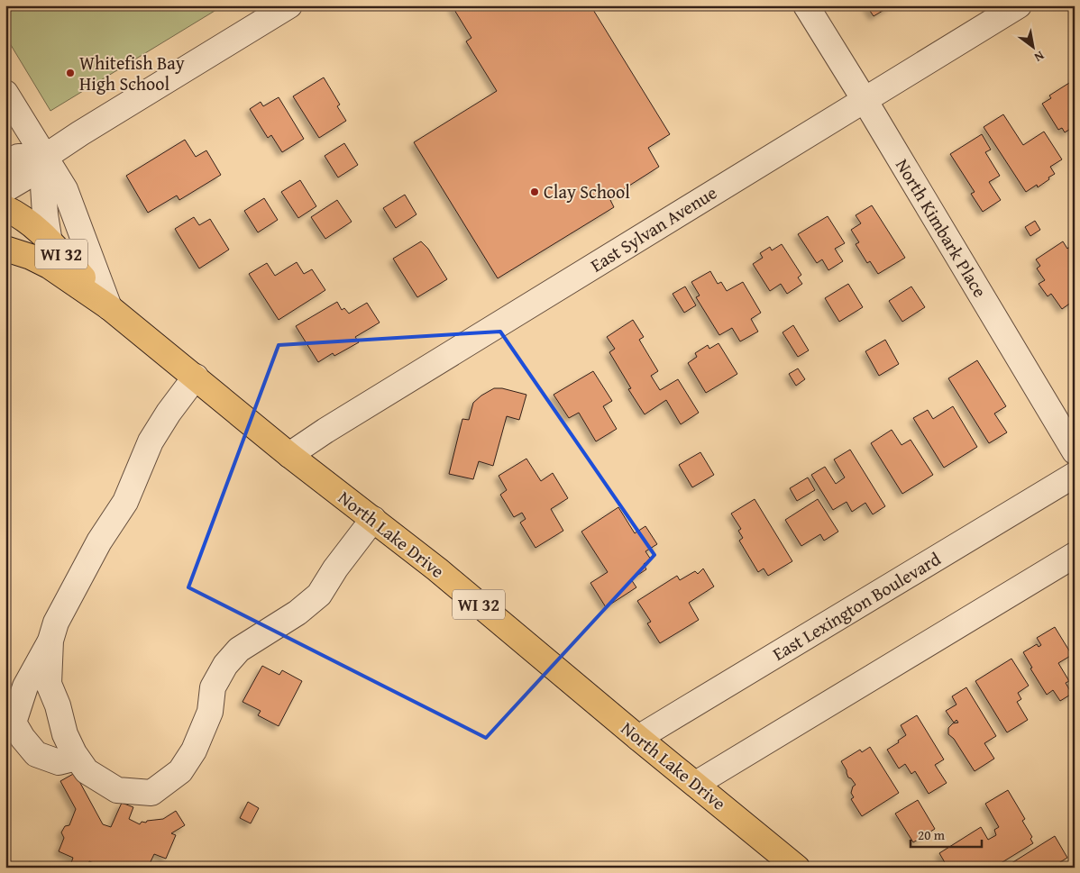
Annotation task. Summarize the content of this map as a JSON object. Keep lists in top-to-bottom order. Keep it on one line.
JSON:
{"streets":{"main road":["WI 32","North Lake Drive"],"street":["North Kimbark Place","East Sylvan Avenue","East Lexington Boulevard"]},"crossings":[["North Kimbark Place","East Sylvan Avenue"],["East Sylvan Avenue","North Lake Drive"],["North Lake Drive","East Lexington Boulevard"]],"places":["Whitefish Bay High School","Clay School"],"scale_bar":"20 m","north":"bottom right"}
